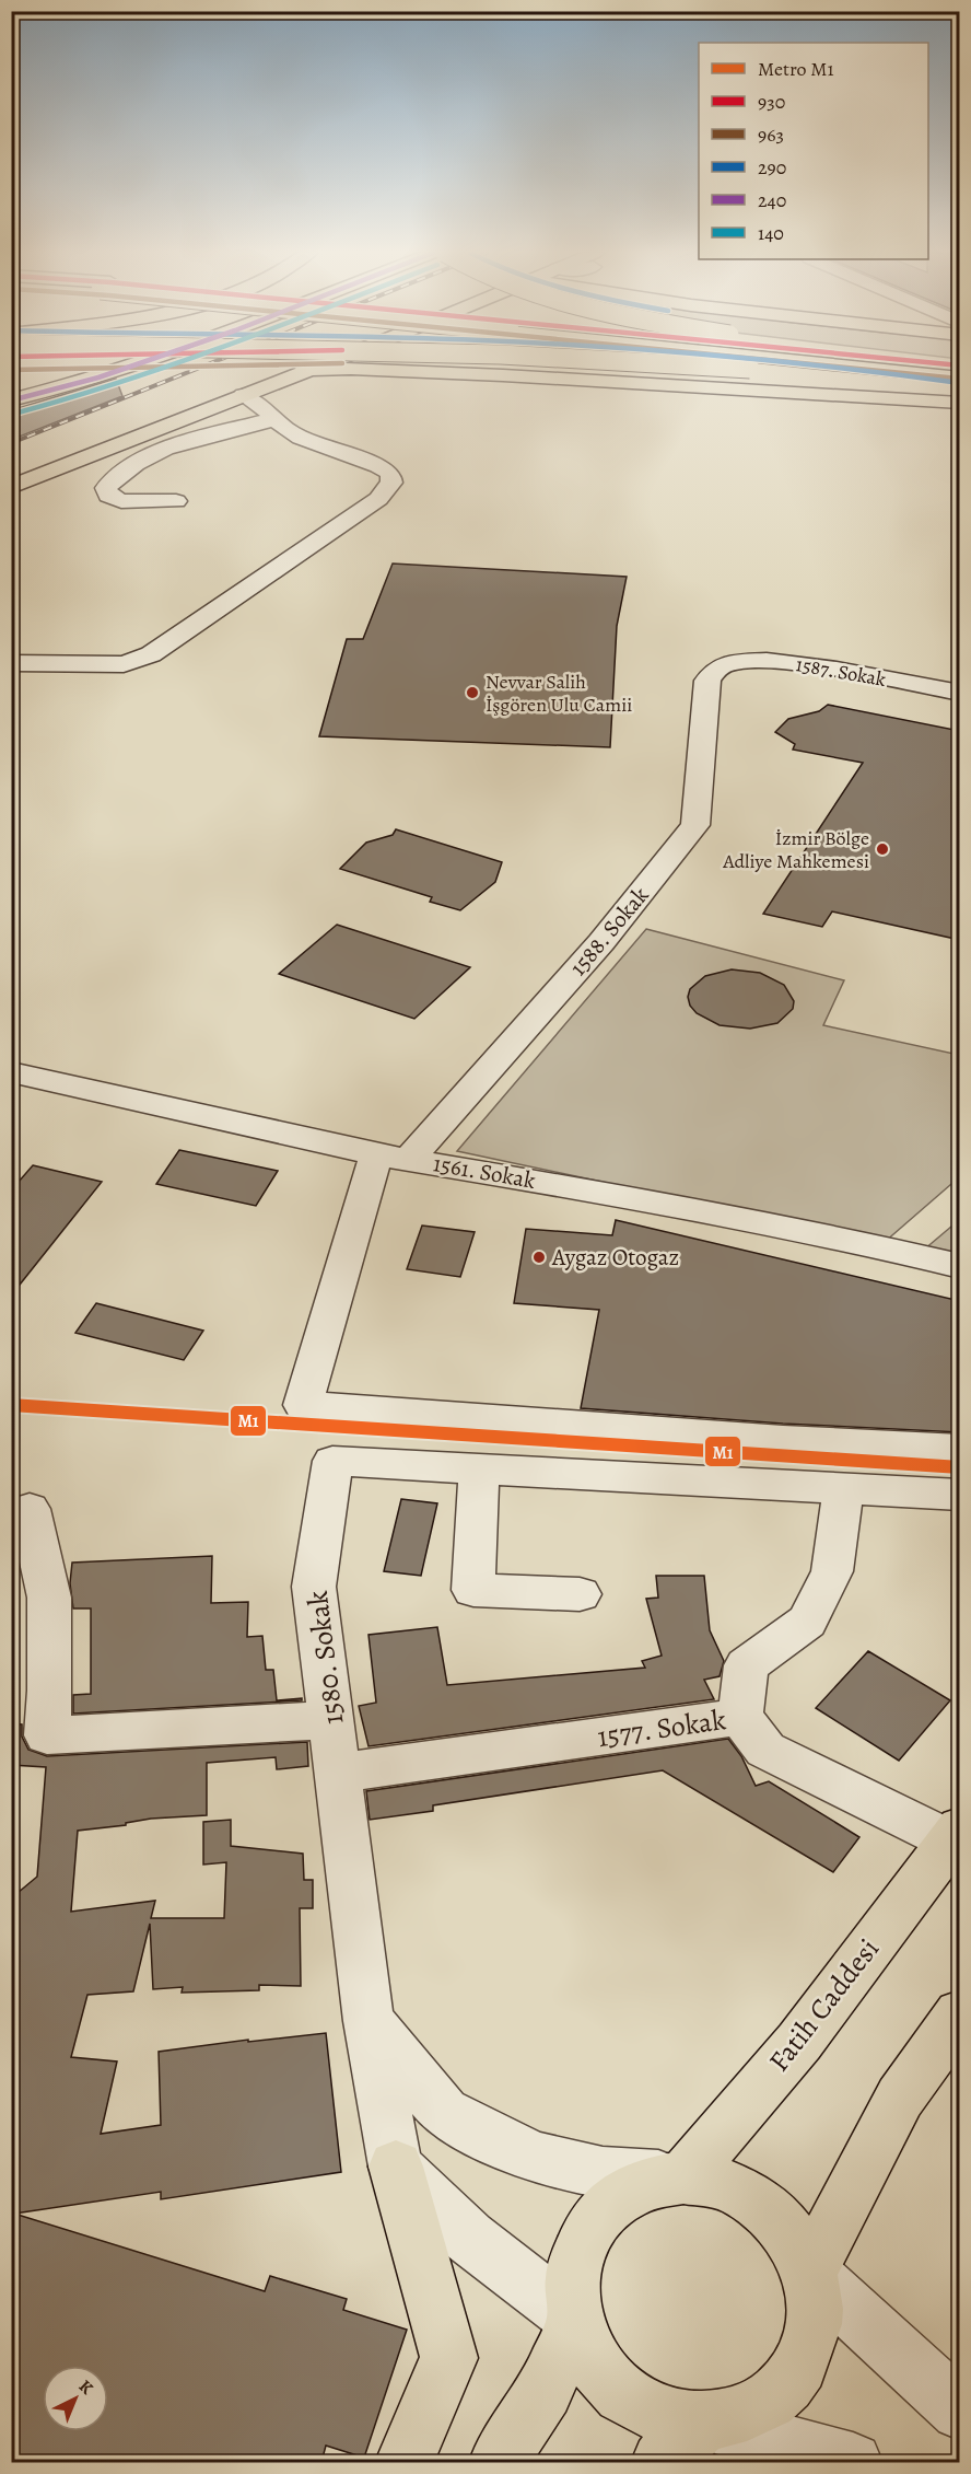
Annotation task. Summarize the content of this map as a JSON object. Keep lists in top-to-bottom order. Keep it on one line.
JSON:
{"streets":{"main road":["Fatih Caddesi"],"street":["1587. Sokak","1588. Sokak","1561. Sokak","1580. Sokak","1577. Sokak"]},"crossings":[["1587. Sokak","1588. Sokak"],["1588. Sokak","1561. Sokak"],["1580. Sokak","1577. Sokak"],["1577. Sokak","Fatih Caddesi"]],"places":["Nevvar Salih İşgören Ulu Camii","İzmir Bölge Adliye Mahkemesi","Aygaz Otogaz"],"lines":["transit line 963","transit line 290","transit line 240","transit line 140","metro line M1"],"legend":["Metro M1","930","963","290","240","140"],"north":"top right"}
